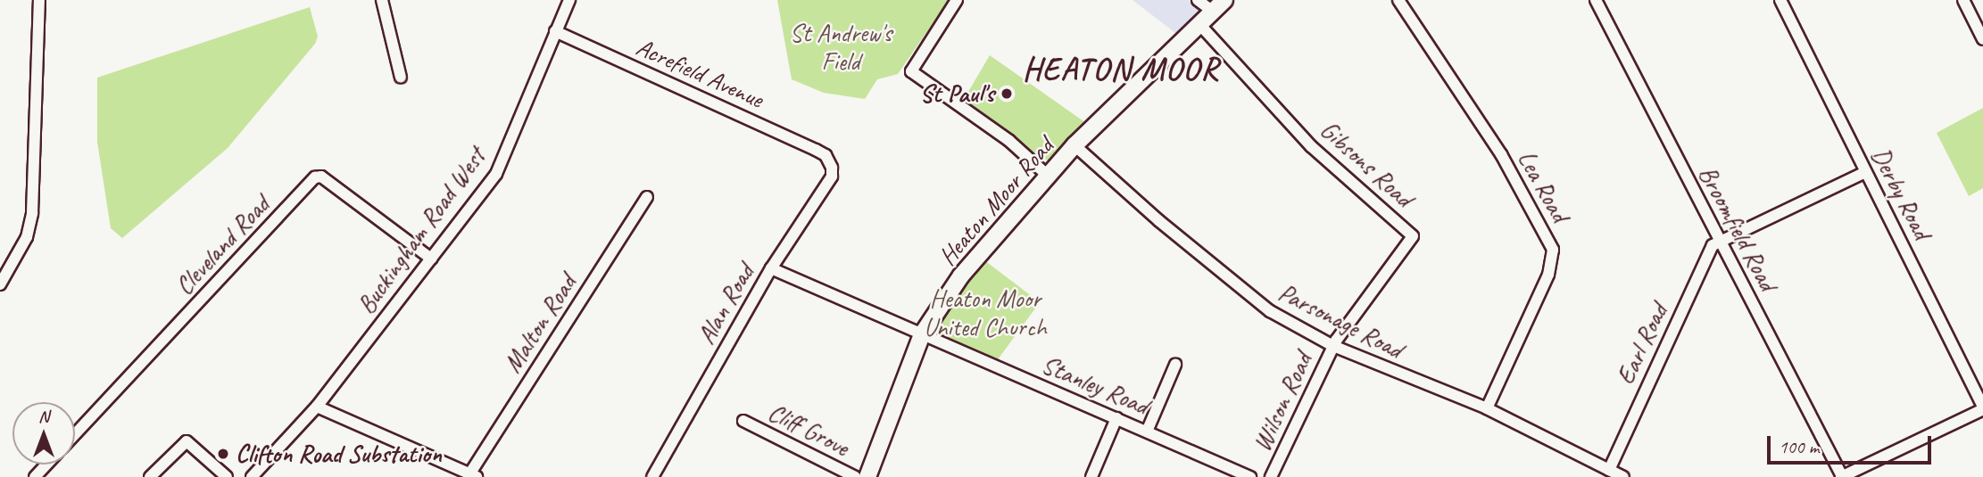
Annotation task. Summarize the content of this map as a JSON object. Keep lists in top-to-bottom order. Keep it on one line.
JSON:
{"streets":{"main road":["Heaton Moor Road"],"street":["Acrefield Avenue","Gibsons Road","Lea Road","Derby Road","Broomfield Road","Buckingham Road West","Cleveland Road","Alan Road","Parsonage Road","Malton Road","Earl Road","Stanley Road","Wilson Road","Cliff Grove"]},"crossings":[["Acrefield Avenue","Buckingham Road West"],["Acrefield Avenue","Alan Road"],["Gibsons Road","Heaton Moor Road"],["Gibsons Road","Parsonage Road"],["Gibsons Road","Wilson Road"],["Lea Road","Parsonage Road"],["Heaton Moor Road","Parsonage Road"],["Heaton Moor Road","Stanley Road"],["Broomfield Road","Earl Road"],["Buckingham Road West","Cleveland Road"],["Alan Road","Stanley Road"],["Parsonage Road","Earl Road"],["Parsonage Road","Wilson Road"]],"districts":["HEATON MOOR"],"parks":["St Andrew's Field","Heaton Moor United Church"],"places":["St Paul's","Clifton Road Substation"],"scale_bar":"100 m","north":"top"}
